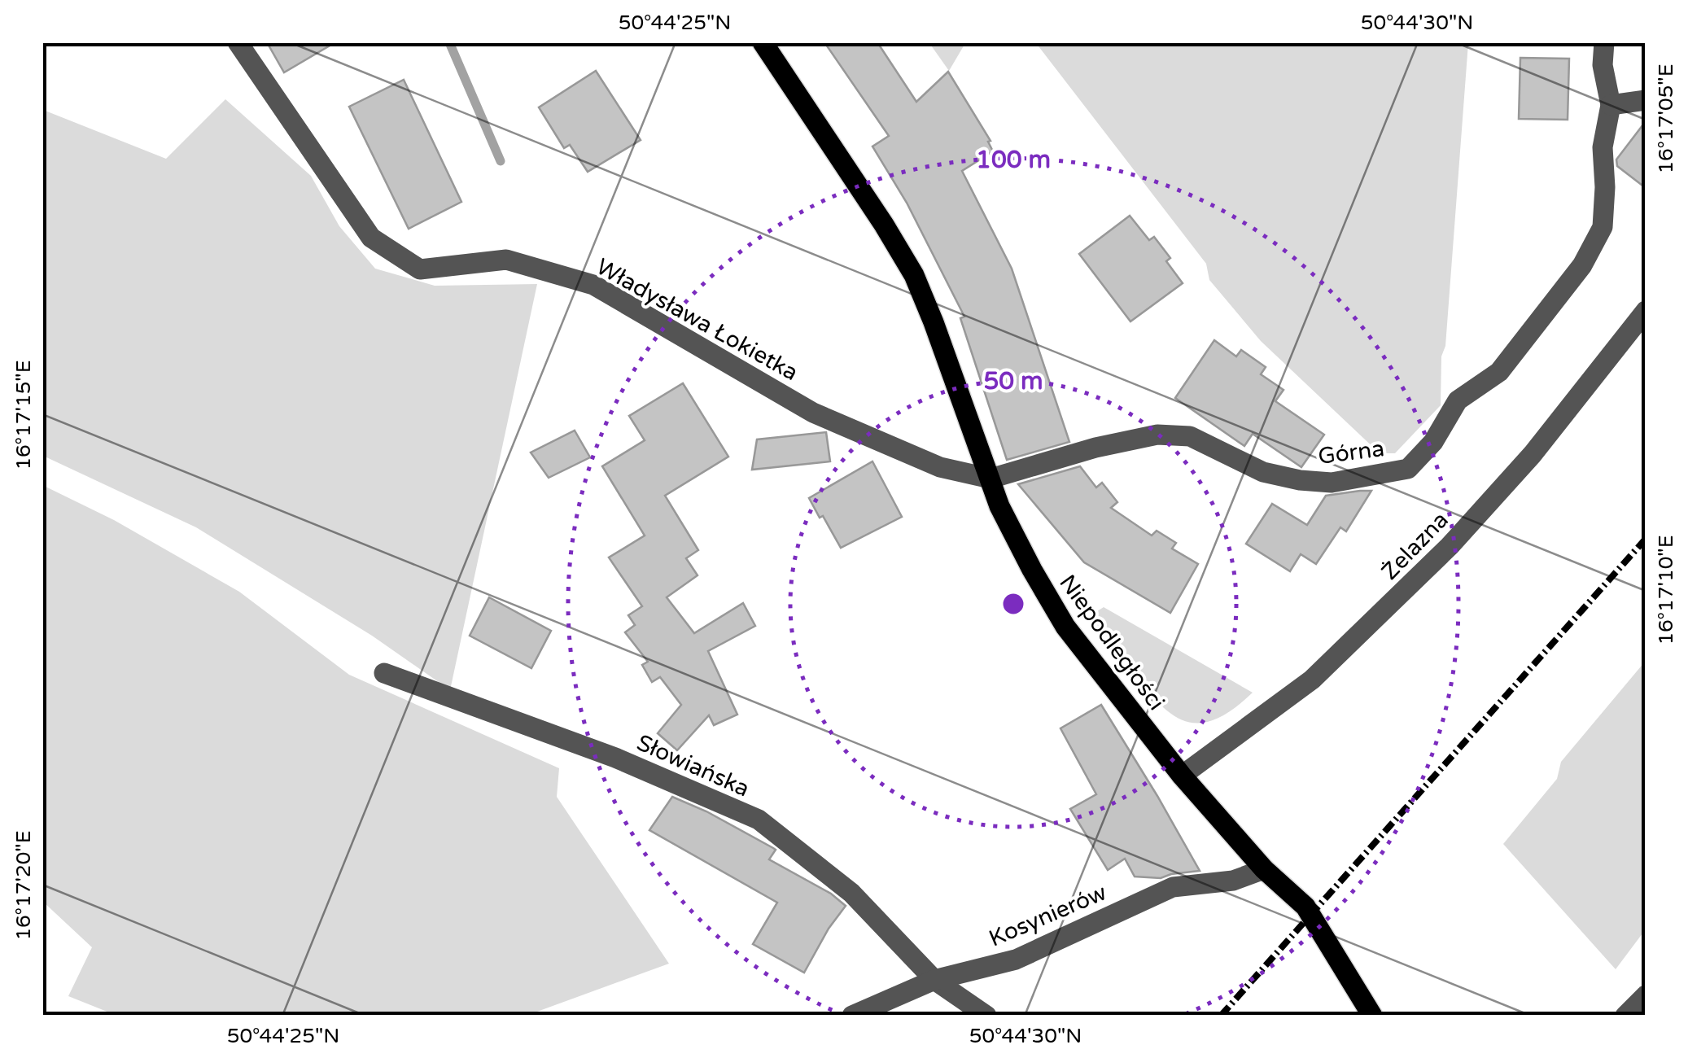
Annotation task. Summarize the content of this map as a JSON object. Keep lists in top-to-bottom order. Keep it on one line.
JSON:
{"streets":{"main road":["Niepodległości"],"street":["Władysława Łokietka","Górna","Żelazna","Słowiańska","Kosynierów"]},"crossings":[["Władysława Łokietka","Górna"],["Władysława Łokietka","Niepodległości"],["Górna","Niepodległości"],["Żelazna","Niepodległości"],["Niepodległości","Kosynierów"],["Słowiańska","Kosynierów"]],"coordinates":["50°44'25\"N","50°44'30\"N","16°17'05\"E","16°17'15\"E","16°17'10\"E","16°17'20\"E"],"rings":["100 m","50 m"]}
